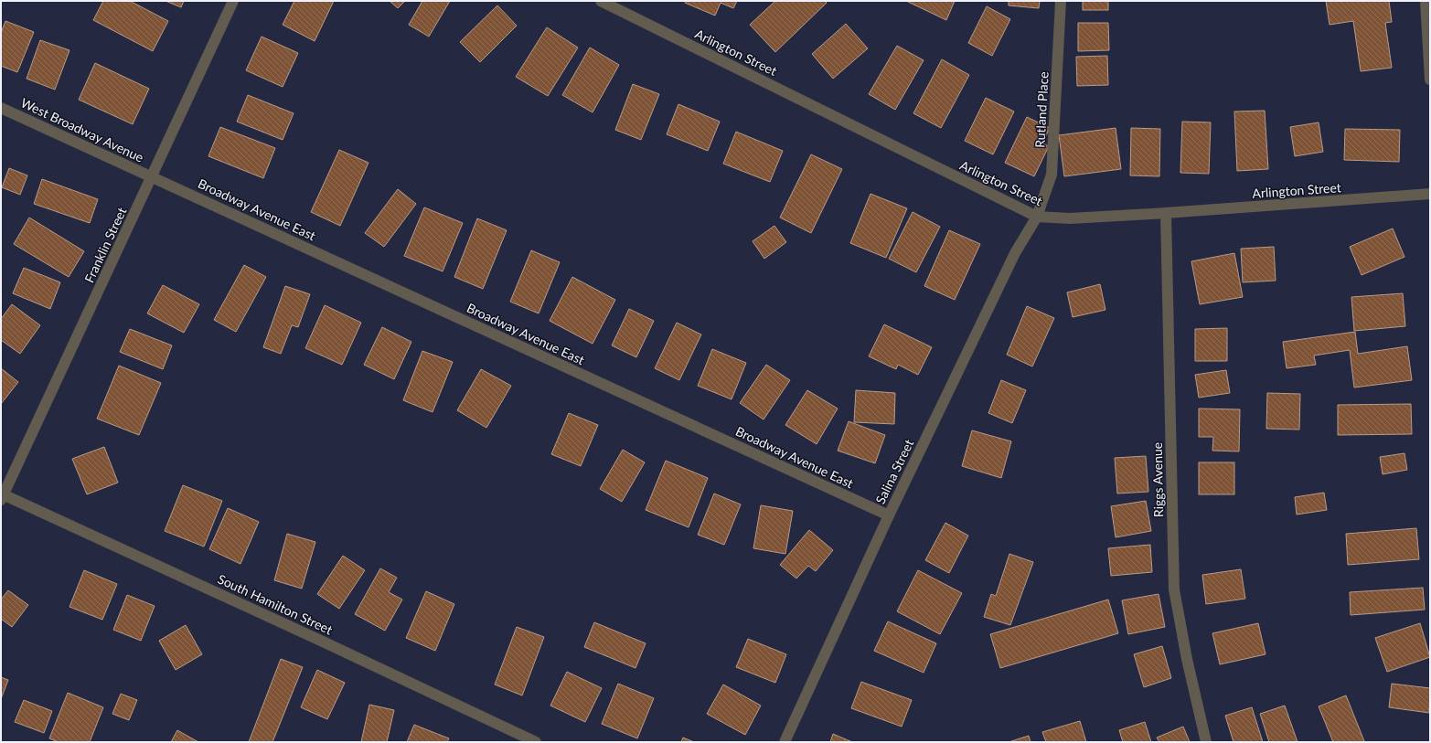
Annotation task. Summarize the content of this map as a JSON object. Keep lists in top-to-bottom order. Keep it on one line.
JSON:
{"streets":{"street":["Arlington Street","Rutland Place","West Broadway Avenue","Broadway Avenue East","Franklin Street","Salina Street","Riggs Avenue","South Hamilton Street"]},"crossings":[["Arlington Street","Rutland Place"],["Arlington Street","Salina Street"],["Arlington Street","Riggs Avenue"],["Rutland Place","Salina Street"],["West Broadway Avenue","Broadway Avenue East"],["West Broadway Avenue","Franklin Street"],["Broadway Avenue East","Franklin Street"],["Broadway Avenue East","Salina Street"],["Franklin Street","South Hamilton Street"]]}
